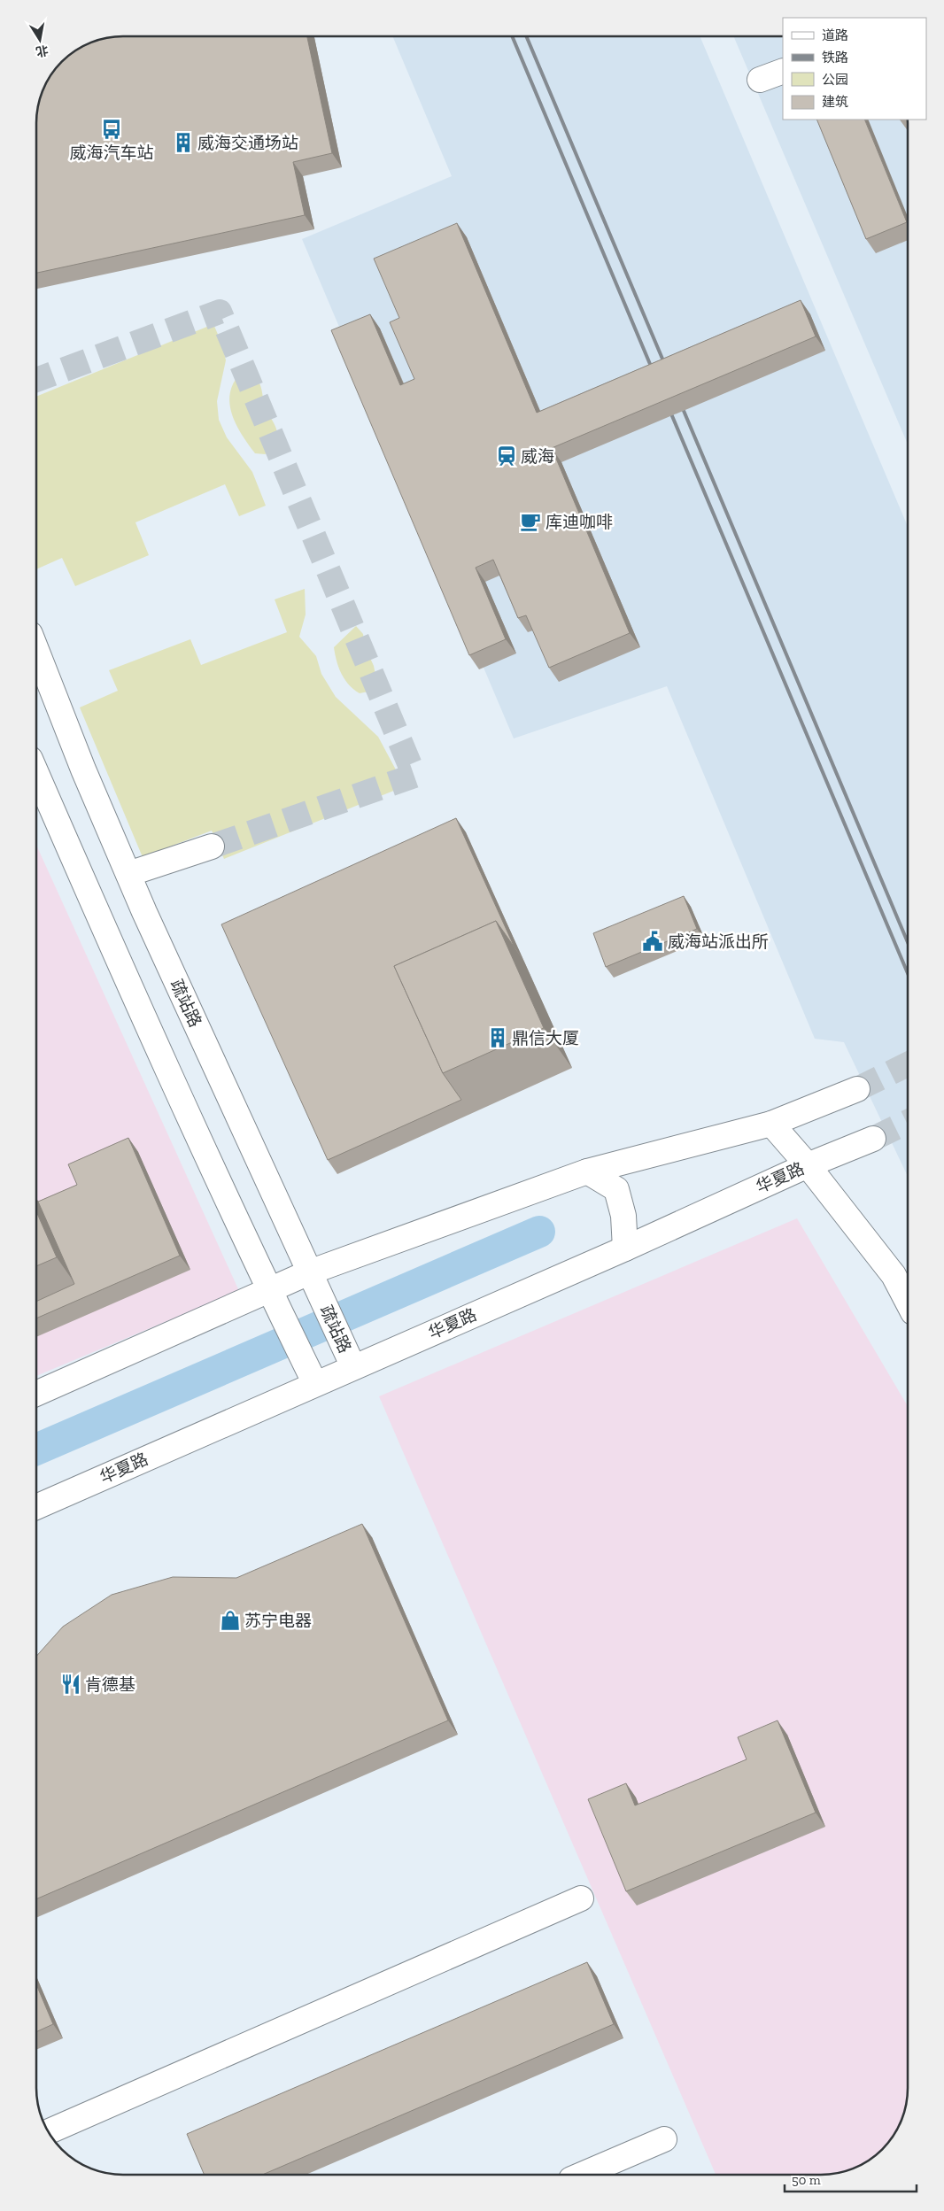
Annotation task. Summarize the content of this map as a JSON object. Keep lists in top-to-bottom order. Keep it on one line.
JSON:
{"streets":{"street":["疏站路","华夏路"]},"crossings":[["疏站路","华夏路"]],"places":{"bus stop":["威海汽车站"],"building":["威海交通场站","鼎信大厦"],"station":["威海"],"cafe":["库迪咖啡"],"public building":["威海站派出所"],"shop":["苏宁电器"],"restaurant":["肯德基"]},"legend":["道路","铁路","公园","建筑"],"scale_bar":"50 m","north":"bottom"}
